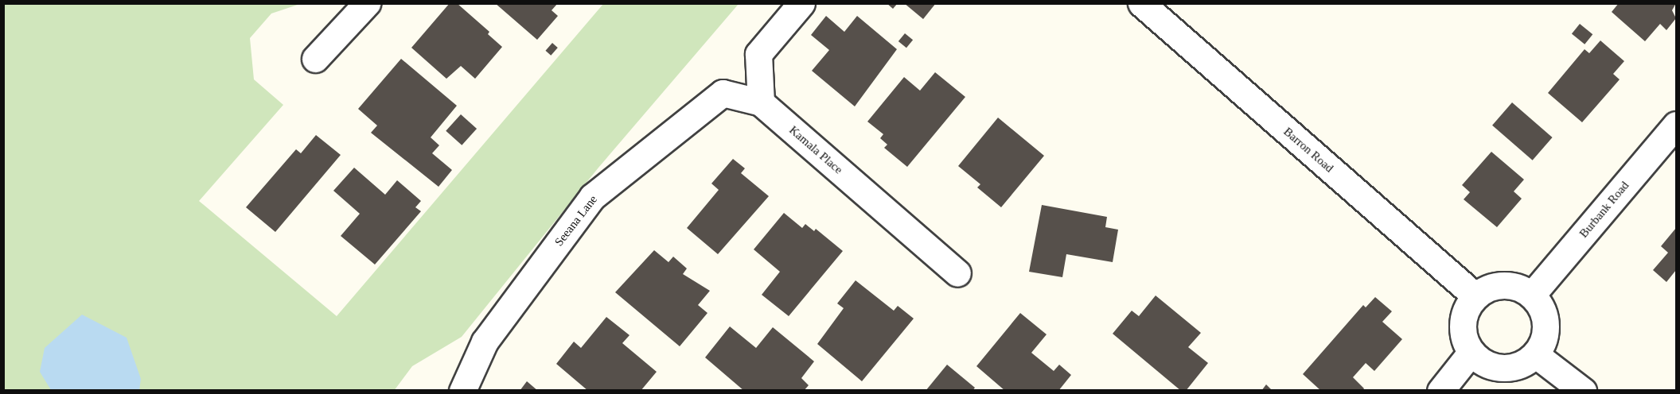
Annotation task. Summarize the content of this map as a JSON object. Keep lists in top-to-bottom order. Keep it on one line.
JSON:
{"streets":{"street":["Kamala Place","Barron Road","Burbank Road","Seeana Lane"]},"crossings":[["Kamala Place","Seeana Lane"],["Barron Road","Burbank Road"]]}
